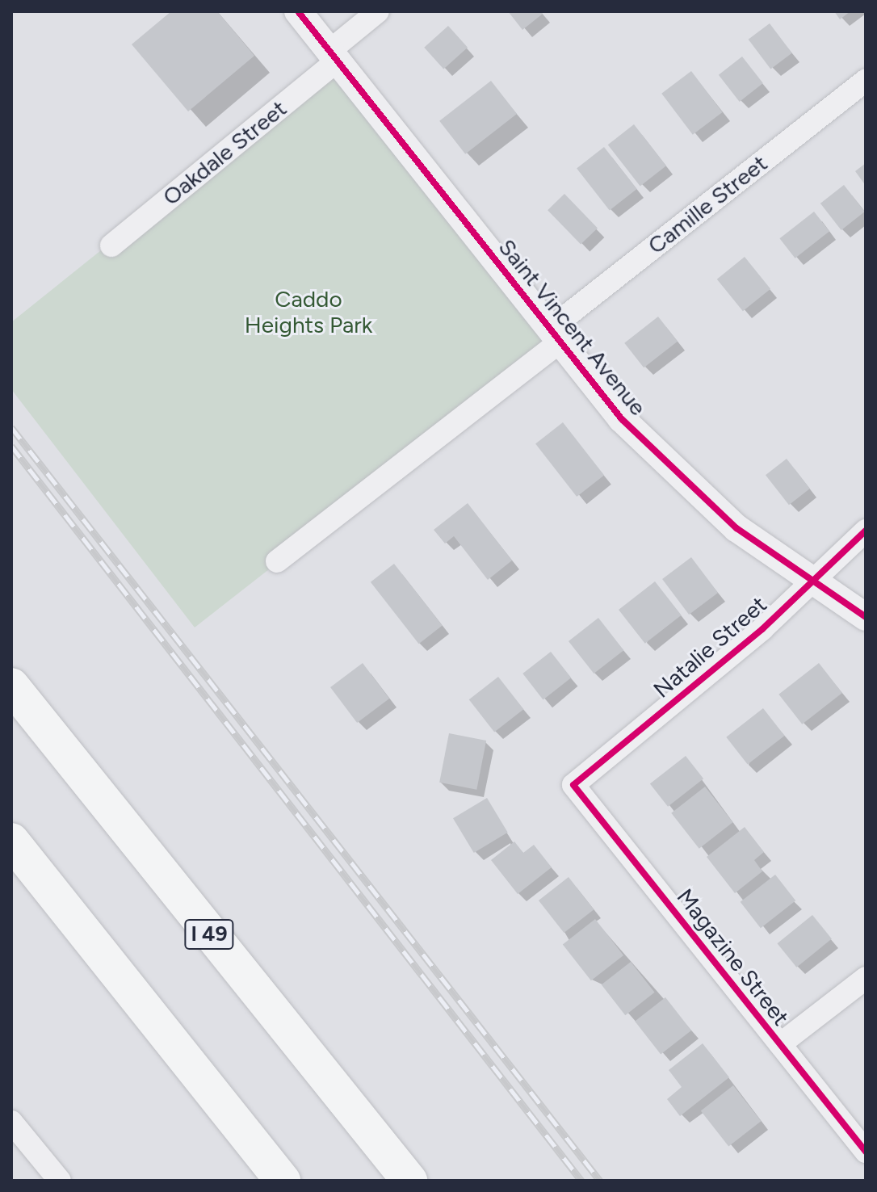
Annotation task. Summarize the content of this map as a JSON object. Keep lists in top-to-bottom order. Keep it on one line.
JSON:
{"streets":{"highway":["I 49"],"street":["Oakdale Street","Camille Street","Saint Vincent Avenue","Natalie Street","Magazine Street"]},"crossings":[["Oakdale Street","Saint Vincent Avenue"],["Camille Street","Saint Vincent Avenue"],["Saint Vincent Avenue","Natalie Street"],["Natalie Street","Magazine Street"]],"parks":["Caddo Heights Park"]}
